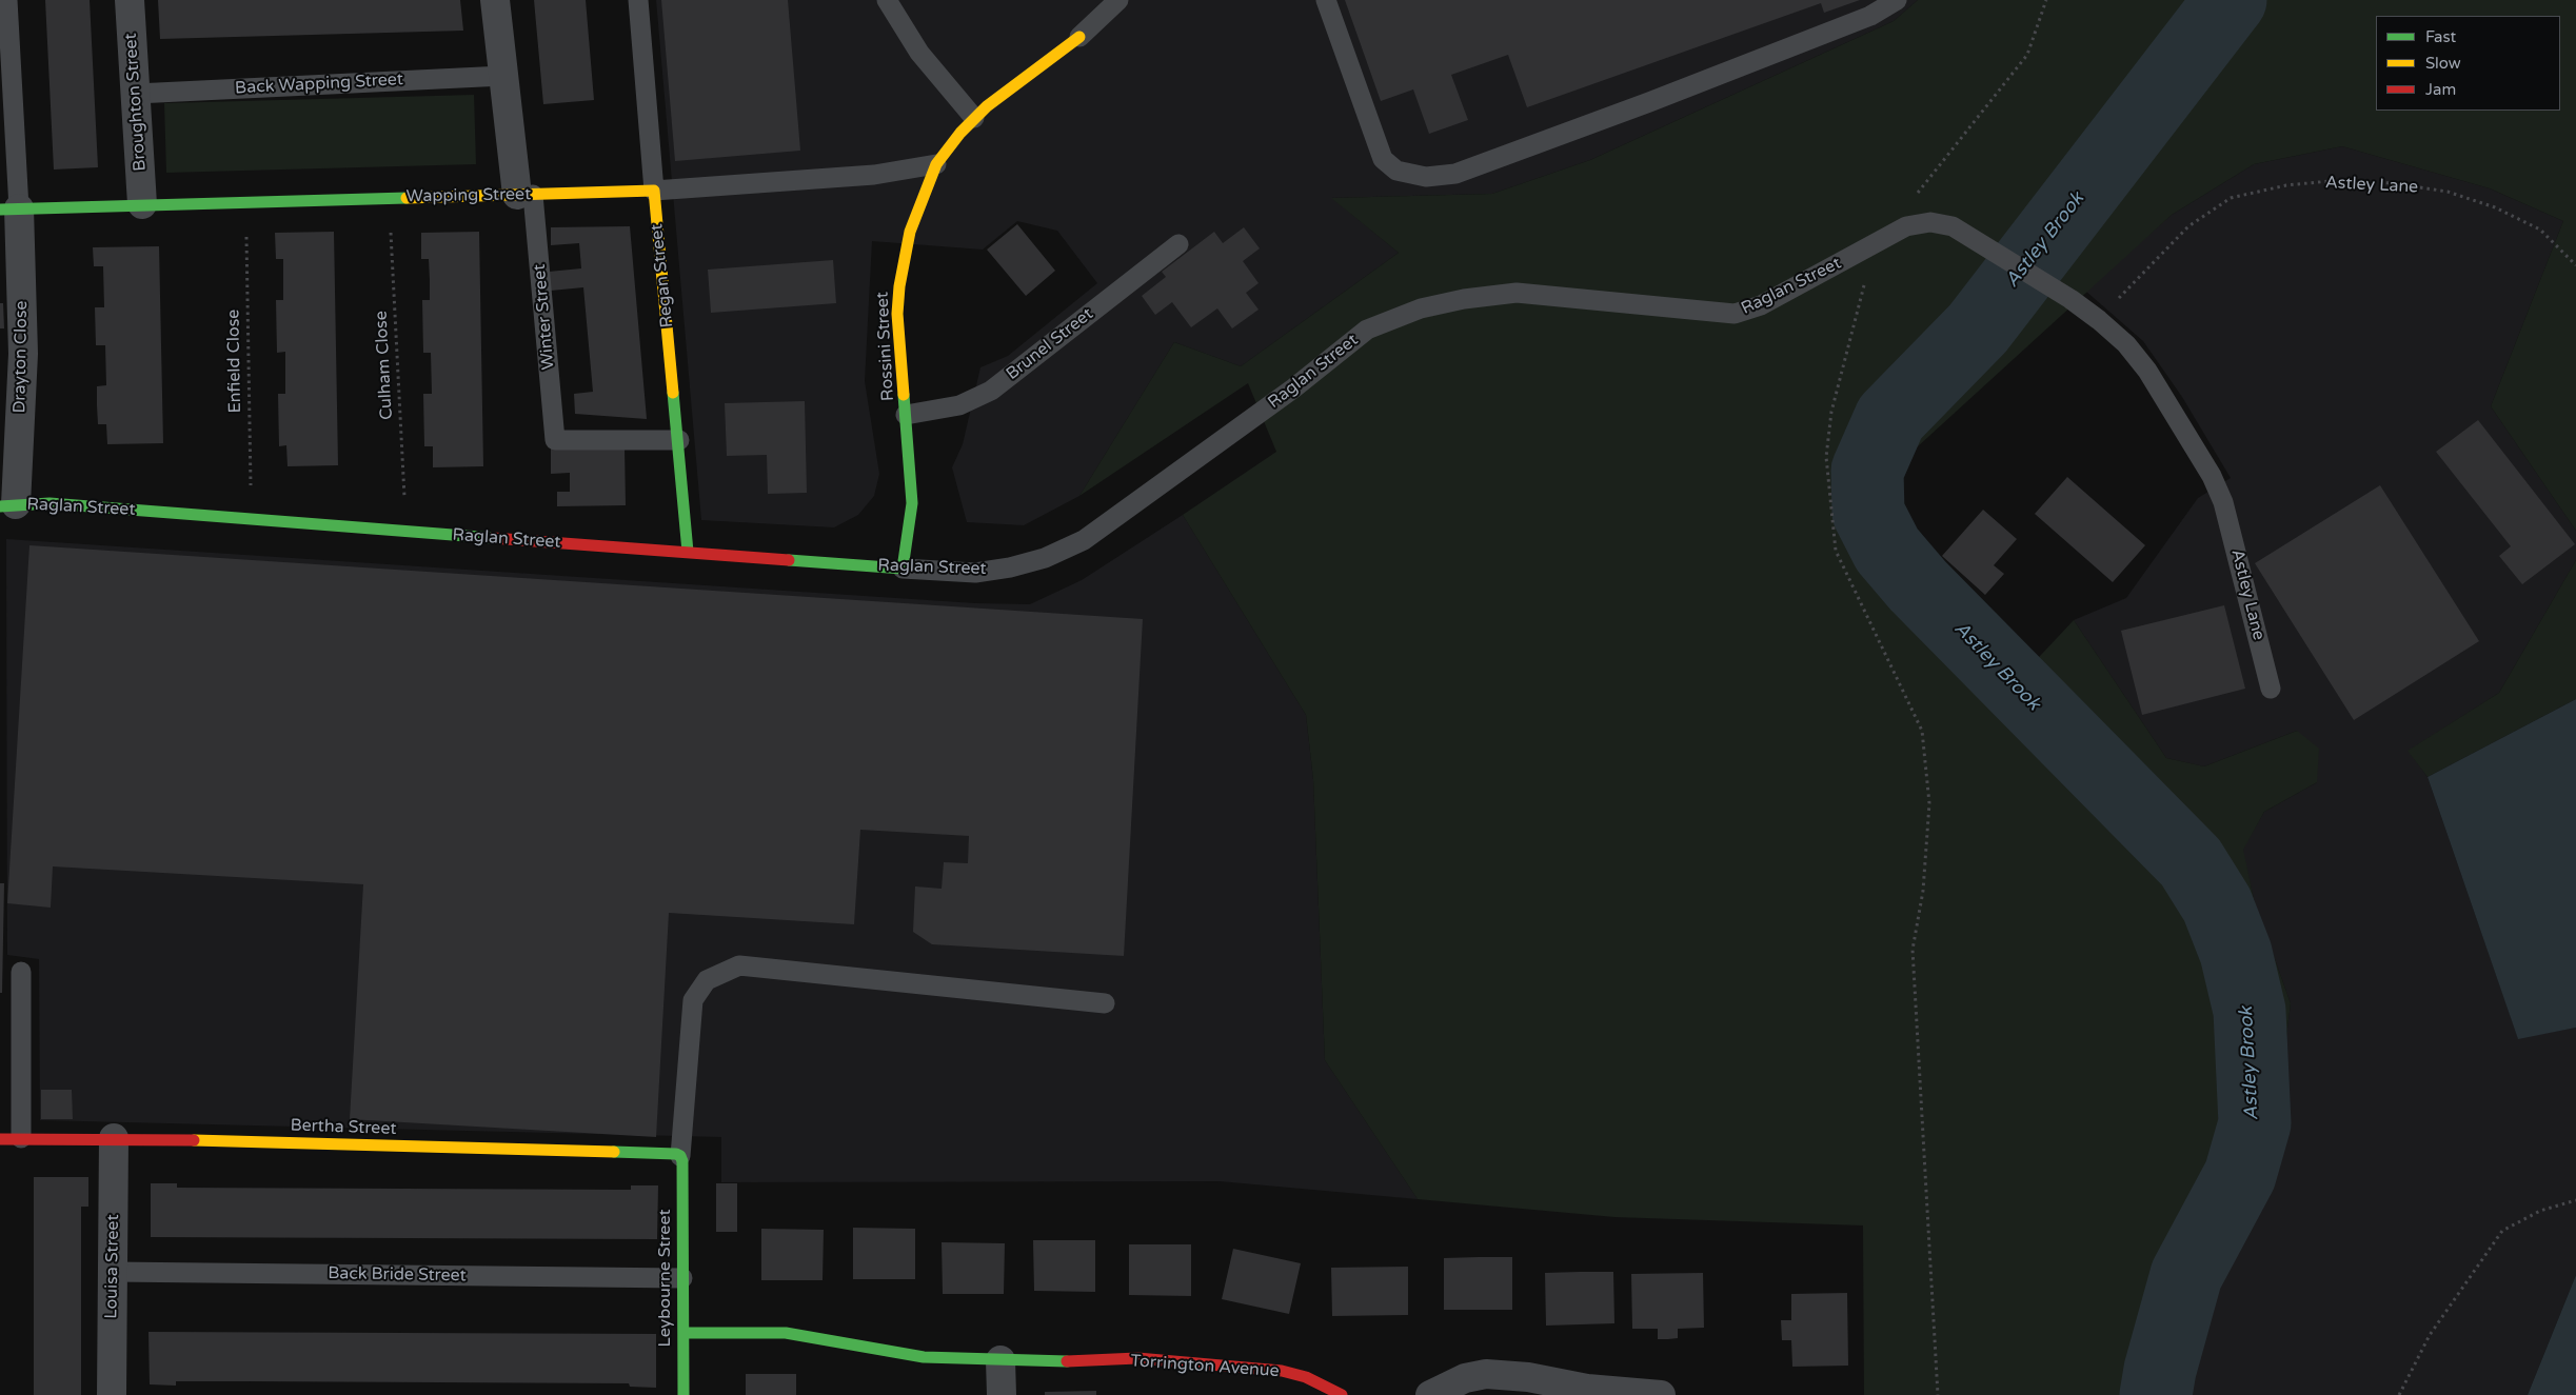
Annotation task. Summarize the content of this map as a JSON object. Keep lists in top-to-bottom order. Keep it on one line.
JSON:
{"streets":{"street":["Broughton Street","Wapping Street","Regan Street","Raglan Street","Winter Street","Rossini Street","Drayton Close","Bertha Street","Louisa Street","Leybourne Street","Torrington Avenue"],"lane":["Back Wapping Street","Astley Lane","Brunel Street","Back Bride Street"],"path":["Enfield Close","Culham Close"]},"crossings":[["Back Wapping Street","Broughton Street"],["Back Wapping Street","Winter Street"],["Broughton Street","Wapping Street"],["Astley Lane","Raglan Street"],["Wapping Street","Regan Street"],["Wapping Street","Winter Street"],["Wapping Street","Rossini Street"],["Wapping Street","Drayton Close"],["Wapping Street","Enfield Close"],["Wapping Street","Culham Close"],["Regan Street","Raglan Street"],["Regan Street","Winter Street"],["Raglan Street","Rossini Street"],["Raglan Street","Drayton Close"],["Raglan Street","Enfield Close"],["Raglan Street","Culham Close"],["Brunel Street","Rossini Street"],["Bertha Street","Louisa Street"],["Bertha Street","Leybourne Street"],["Louisa Street","Back Bride Street"],["Back Bride Street","Leybourne Street"],["Leybourne Street","Torrington Avenue"]],"water":["Astley Brook"],"legend":["Fast","Slow","Jam"]}
